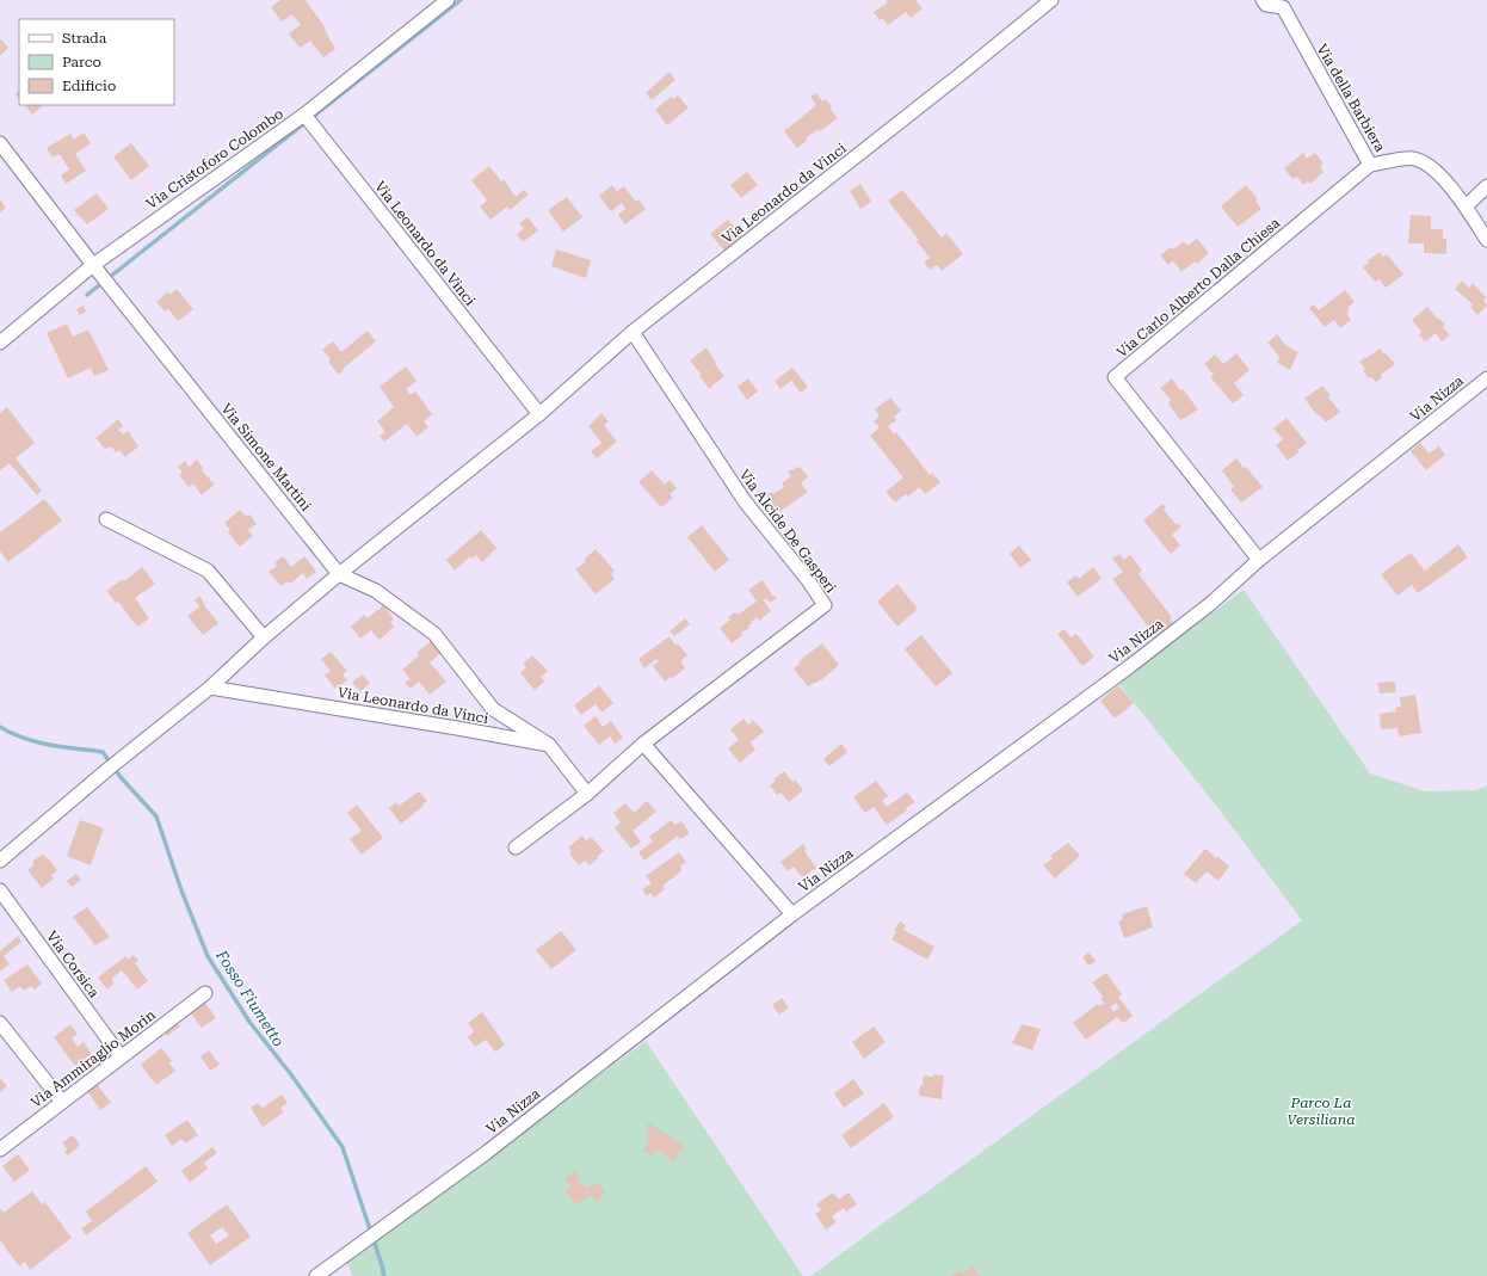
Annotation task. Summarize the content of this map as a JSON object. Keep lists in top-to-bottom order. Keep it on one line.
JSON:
{"streets":{"street":["Via della Barbiera","Via Cristoforo Colombo","Via Leonardo da Vinci","Via Carlo Alberto Dalla Chiesa","Via Nizza","Via Simone Martini","Via Alcide De Gasperi","Via Corsica","Via Ammiraglio Morin"]},"crossings":[["Via della Barbiera","Via Carlo Alberto Dalla Chiesa"],["Via Cristoforo Colombo","Via Leonardo da Vinci"],["Via Cristoforo Colombo","Via Simone Martini"],["Via Leonardo da Vinci","Via Simone Martini"],["Via Leonardo da Vinci","Via Alcide De Gasperi"],["Via Carlo Alberto Dalla Chiesa","Via Nizza"],["Via Corsica","Via Ammiraglio Morin"]],"water":["Fosso Fiumetto"],"parks":["Parco La Versiliana"],"legend":["Strada","Parco","Edificio"]}
